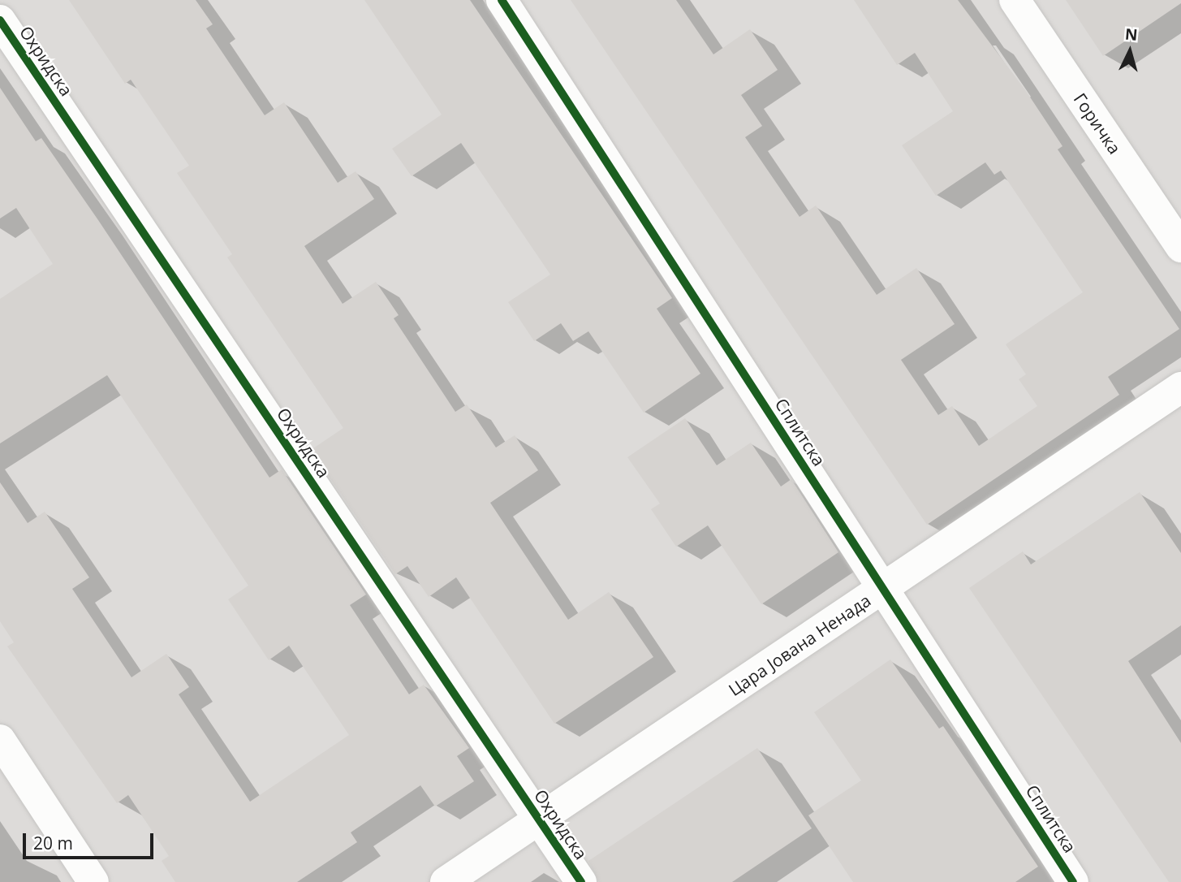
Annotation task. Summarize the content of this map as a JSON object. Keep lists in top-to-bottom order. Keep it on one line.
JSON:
{"streets":{"street":["Охридска","Горичка","Сплитска","Цара Јована Ненада"]},"crossings":[["Охридска","Цара Јована Ненада"],["Сплитска","Цара Јована Ненада"]],"scale_bar":"20 m","north":"top"}
